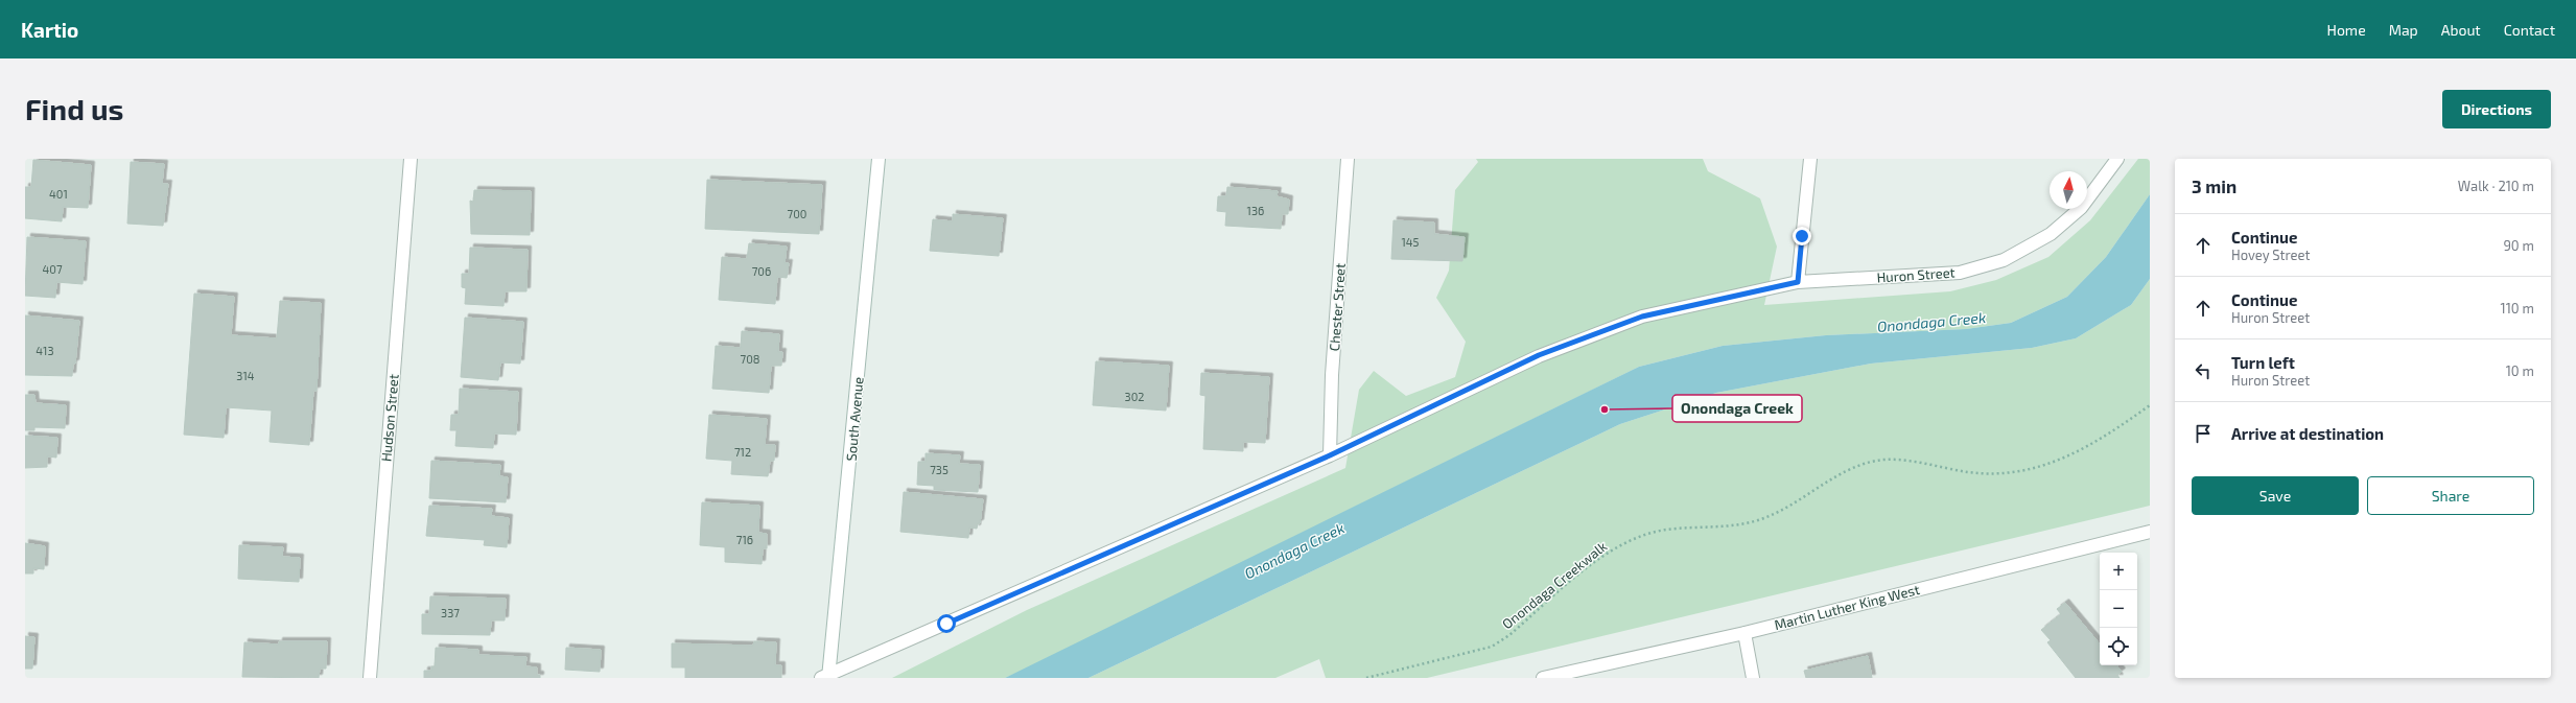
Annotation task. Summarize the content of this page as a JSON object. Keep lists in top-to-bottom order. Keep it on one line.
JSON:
{"streets":{"street":["Huron Street","Chester Street","Hudson Street","South Avenue","Martin Luther King West"],"path":["Onondaga Creekwalk"]},"crossings":[["Huron Street","Chester Street"],["Huron Street","South Avenue"]],"water":["Onondaga Creek"],"places":["Onondaga Creek"],"house_numbers":["401","136","700","145","407","706","413","708","314","302","712","735","716","337"],"north":"top","page":{"header":"Kartio","nav":["Home","Map","About","Contact"],"buttons":["Directions",["Save","Share"]],"title":"Find us","heading":["3 min","Walk · 210 m"],"list":[["Continue","Hovey Street","90 m"],["Continue","Huron Street","110 m"],["Turn left","Huron Street","10 m"],"Arrive at destination"],"map_buttons":["+","−"]}}
